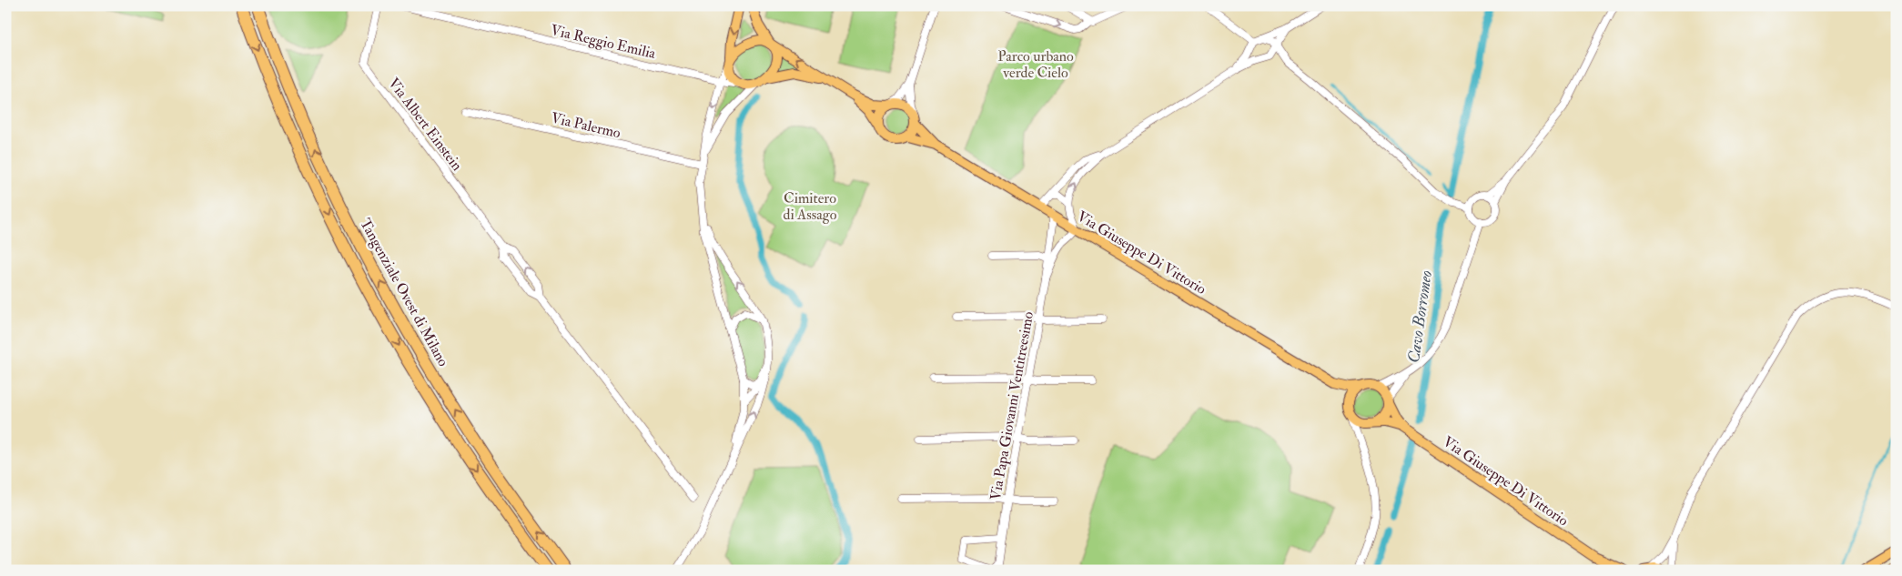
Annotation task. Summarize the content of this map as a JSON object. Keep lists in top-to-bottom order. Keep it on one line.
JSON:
{"streets":{"highway":["Tangenziale Ovest di Milano"],"main road":["Via Giuseppe Di Vittorio"],"street":["Via Reggio Emilia","Via Albert Einstein","Via Palermo","Via Papa Giovanni Ventitreesimo"]},"crossings":[["Via Giuseppe Di Vittorio","Via Papa Giovanni Ventitreesimo"]],"water":["Cavo Borromeo"],"parks":["Parco urbano verde Cielo","Cimitero di Assago"]}
